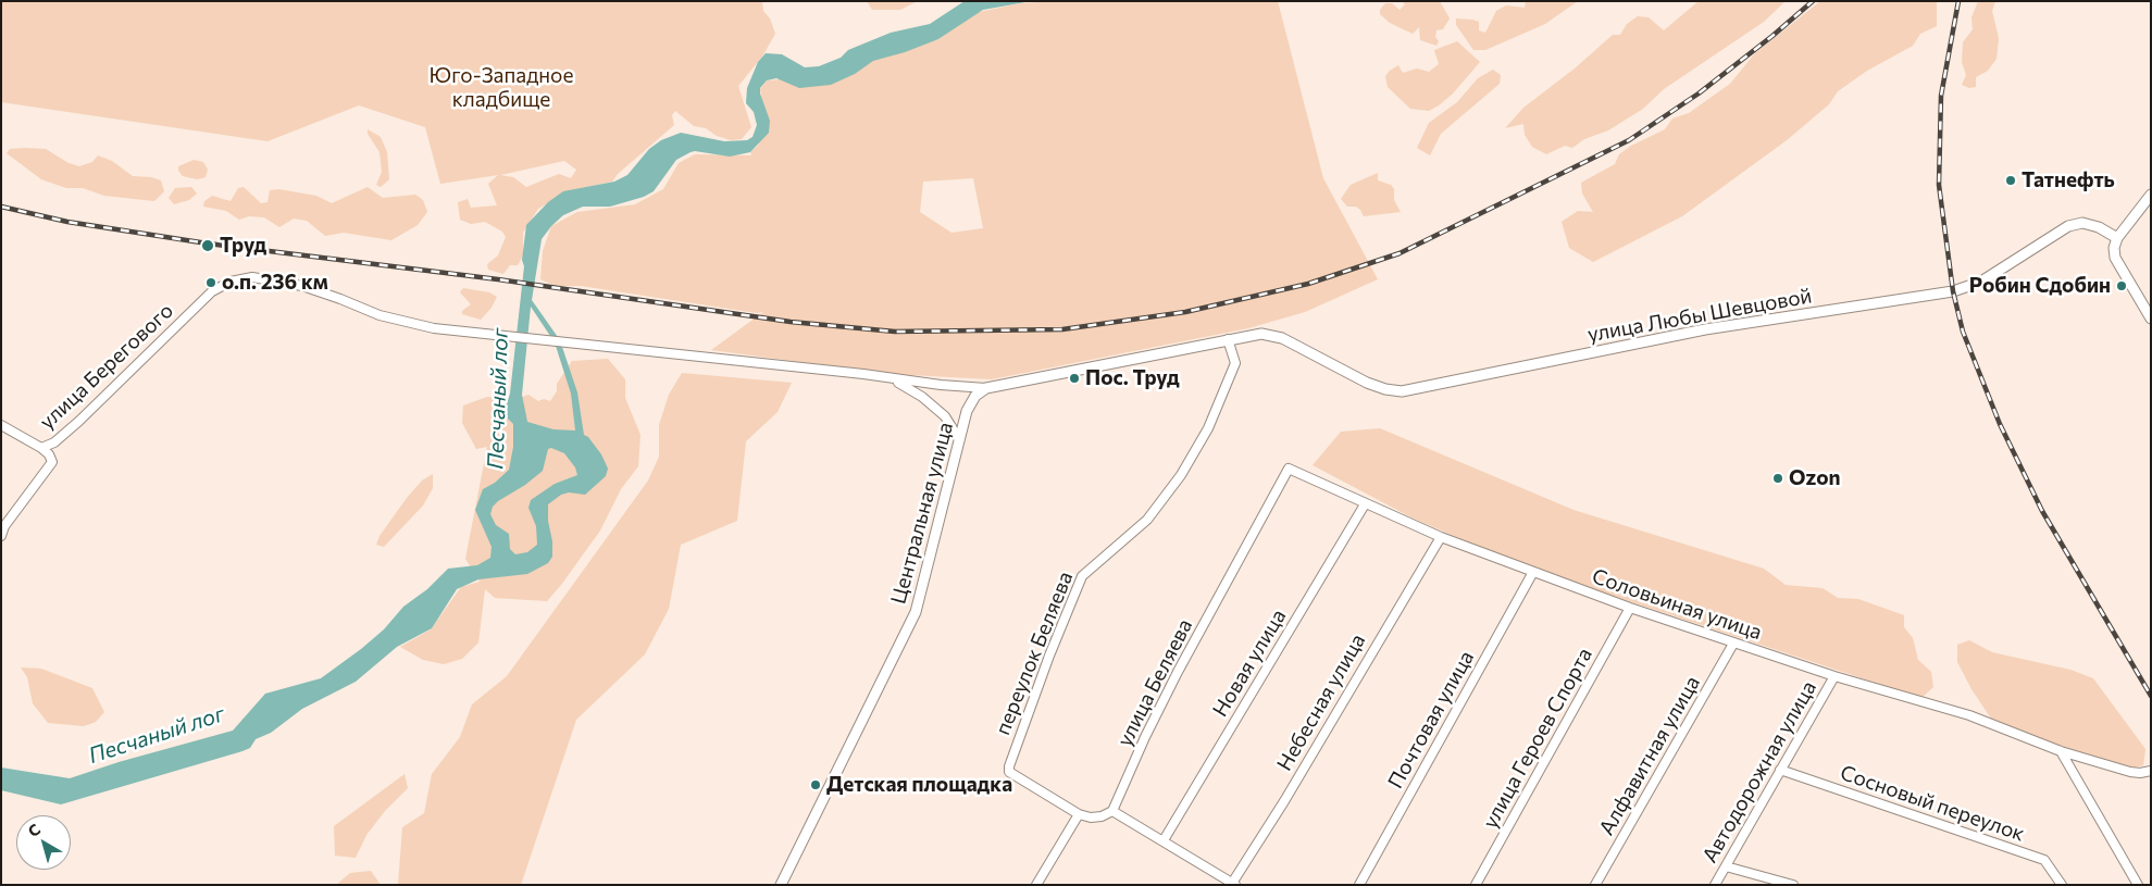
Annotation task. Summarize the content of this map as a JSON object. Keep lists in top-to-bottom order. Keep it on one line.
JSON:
{"streets":{"street":["улица Любы Шевцовой","улица Берегового","Центральная улица","Соловьиная улица","переулок Беляева","Новая улица","улица Беляева","Небесная улица","Почтовая улица","улица Героев Спорта","Алфавитная улица","Автодорожная улица","Сосновый переулок"]},"crossings":[["улица Любы Шевцовой","Центральная улица"],["улица Любы Шевцовой","переулок Беляева"],["Соловьиная улица","Новая улица"],["Соловьиная улица","улица Беляева"],["Соловьиная улица","Небесная улица"],["Соловьиная улица","Почтовая улица"],["Соловьиная улица","улица Героев Спорта"],["Соловьиная улица","Алфавитная улица"],["Соловьиная улица","Автодорожная улица"],["Автодорожная улица","Сосновый переулок"]],"water":["Песчаный лог"],"parks":["Юго-Западное кладбище"],"places":["Татнефть","Труд","о.п. 236 км","Робин Сдобин","Пос. Труд","Ozon","Детская площадка"],"north":"top left"}
